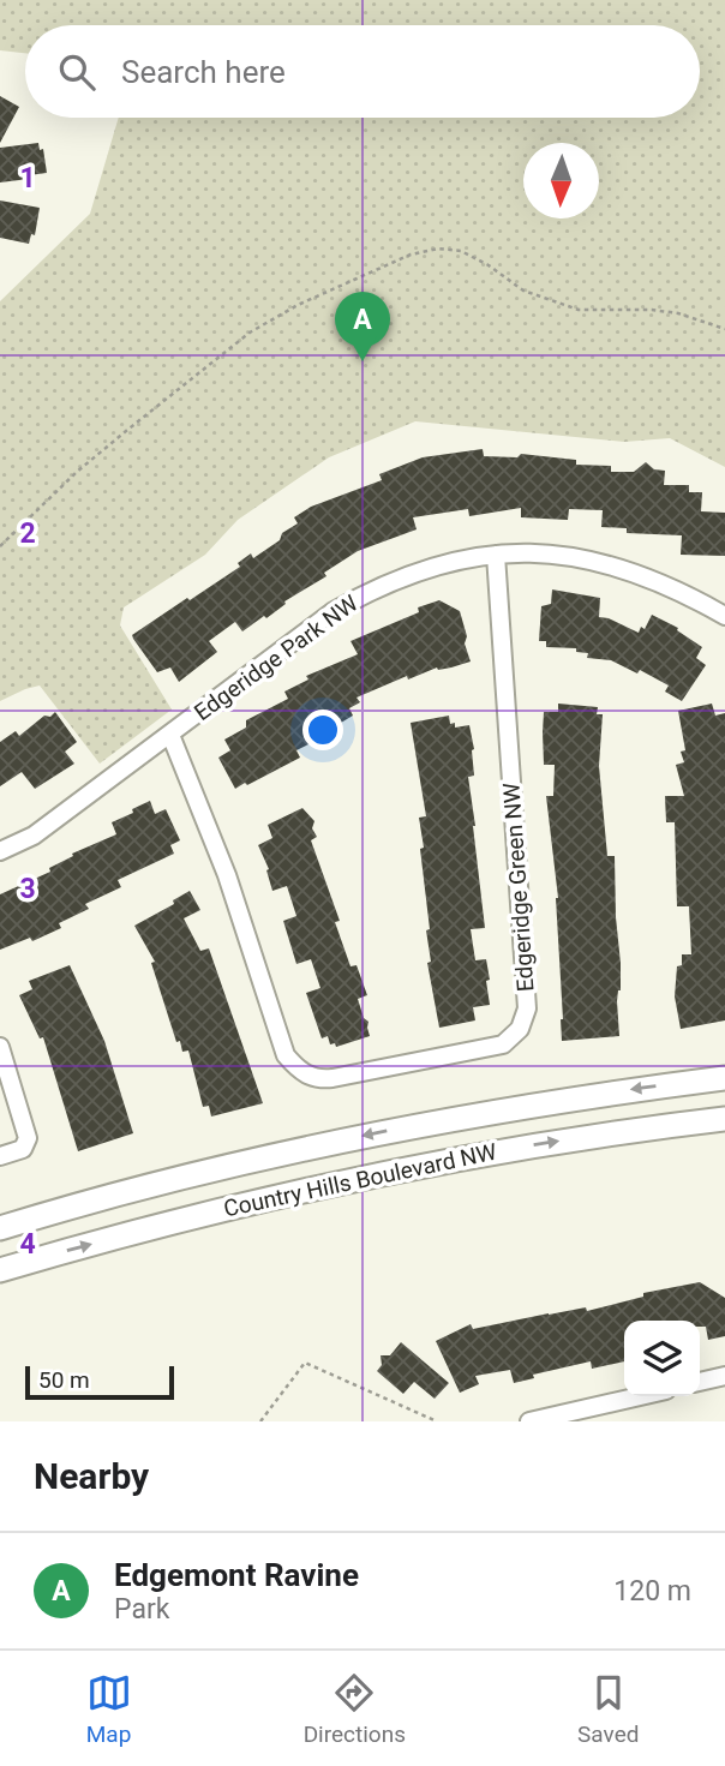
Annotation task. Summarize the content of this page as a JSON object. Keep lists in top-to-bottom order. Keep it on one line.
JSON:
{"streets":{"main road":["Country Hills Boulevard NW"],"street":["Edgeridge Park NW","Edgeridge Green NW"]},"crossings":[["Edgeridge Park NW","Edgeridge Green NW"]],"scale_bar":"50 m","north":"bottom","page":{"search":"Search here","pins":"A","scale":"50 m","heading":"Nearby","list":[{"mark":"A","name":"Edgemont Ravine","note":"Park","value":"120 m"}],"nav":["Map","Directions","Saved"]},"grid":{"rows":["1","2","3","4"]}}
